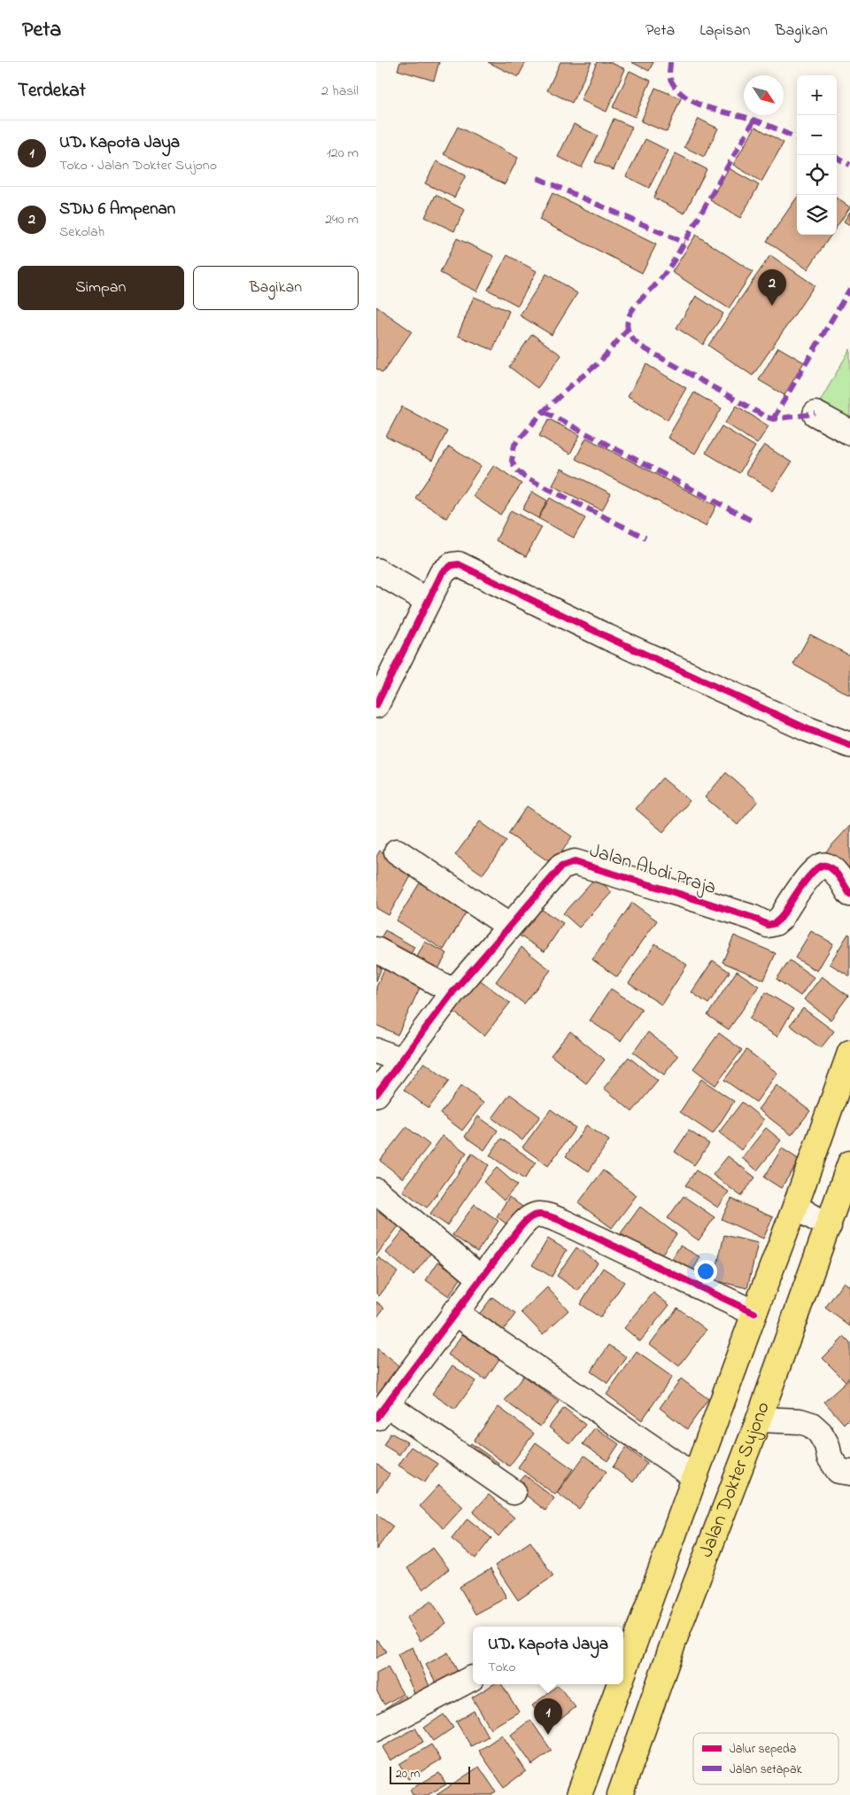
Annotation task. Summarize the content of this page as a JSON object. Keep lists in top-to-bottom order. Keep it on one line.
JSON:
{"streets":{"highway":["Jalan Dokter Sujono"],"street":["Jalan Abdi Praja"]},"legend":["Jalur sepeda","Jalan setapak"],"scale_bar":"20 m","north":"bottom right","page":{"header":"Peta","nav":["Peta","Lapisan","Bagikan"],"heading":["Terdekat","2 hasil"],"map_buttons":["+","−"],"list":[{"mark":"1","name":"UD. Kapota Jaya","note":"Toko · Jalan Dokter Sujono","value":"120 m"},{"mark":"2","name":"SDN 6 Ampenan","note":"Sekolah","value":"240 m"}],"buttons":["Simpan","Bagikan"],"pins":["2","1"],"popup":["UD. Kapota Jaya","Toko"],"scale":"20 m"}}
